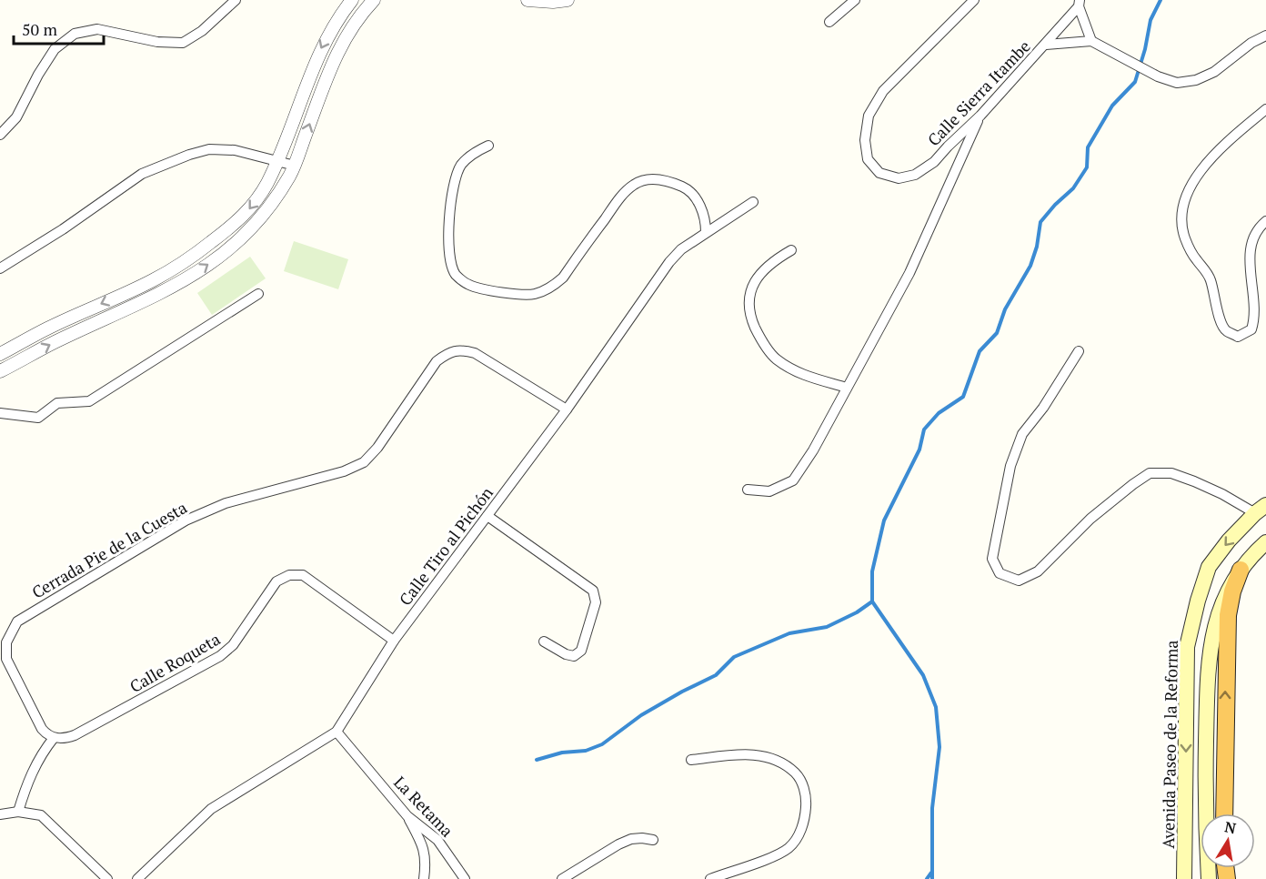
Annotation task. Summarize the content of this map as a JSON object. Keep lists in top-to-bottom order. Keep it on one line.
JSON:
{"streets":{"main road":["Avenida Paseo de la Reforma"],"street":["Calle Sierra Itambe","Calle Tiro al Pichón","Cerrada Pie de la Cuesta","Calle Roqueta","La Retama"]},"crossings":[["Calle Tiro al Pichón","Cerrada Pie de la Cuesta"],["Calle Tiro al Pichón","Calle Roqueta"],["Calle Tiro al Pichón","La Retama"],["Cerrada Pie de la Cuesta","Calle Roqueta"]],"scale_bar":"50 m","north":"top"}
